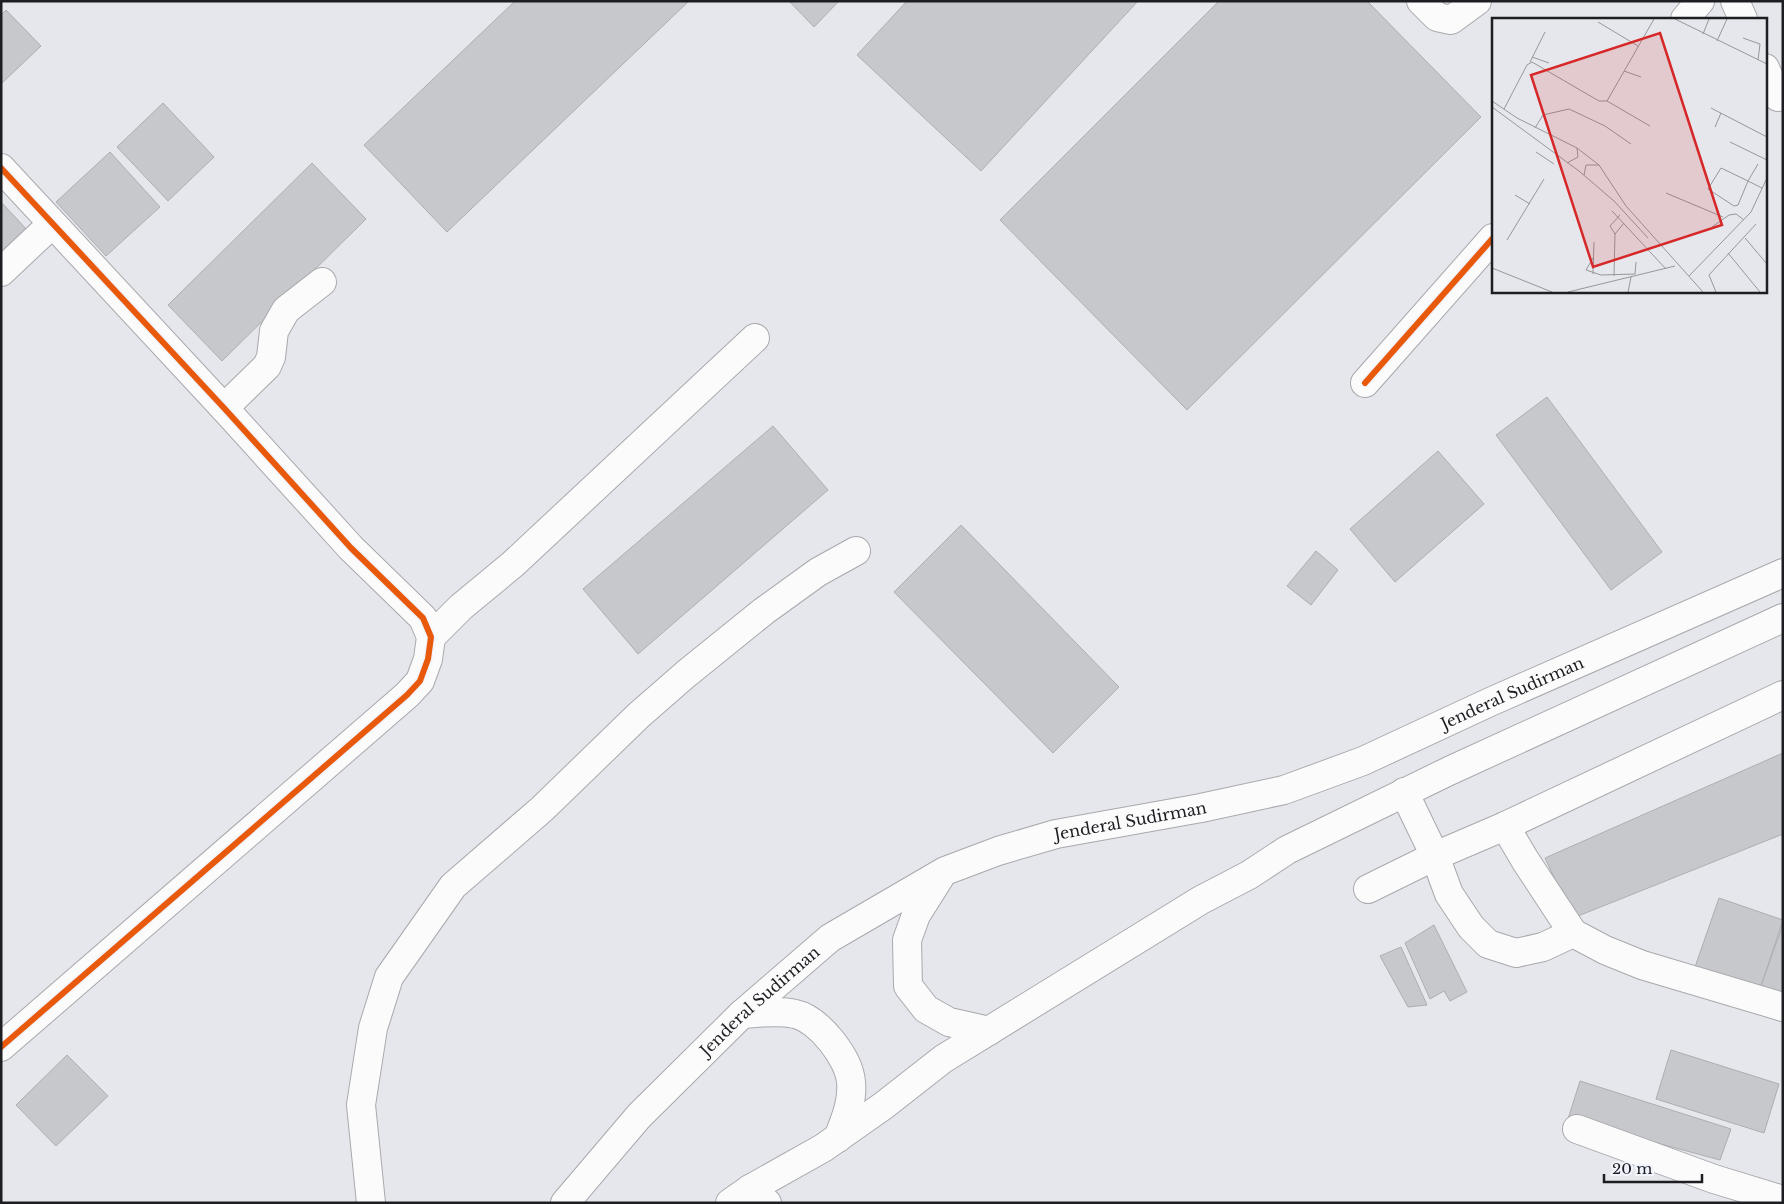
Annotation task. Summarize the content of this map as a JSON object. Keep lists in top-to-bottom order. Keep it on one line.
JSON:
{"streets":{"main road":["Jenderal Sudirman"]},"scale_bar":"20 m"}
